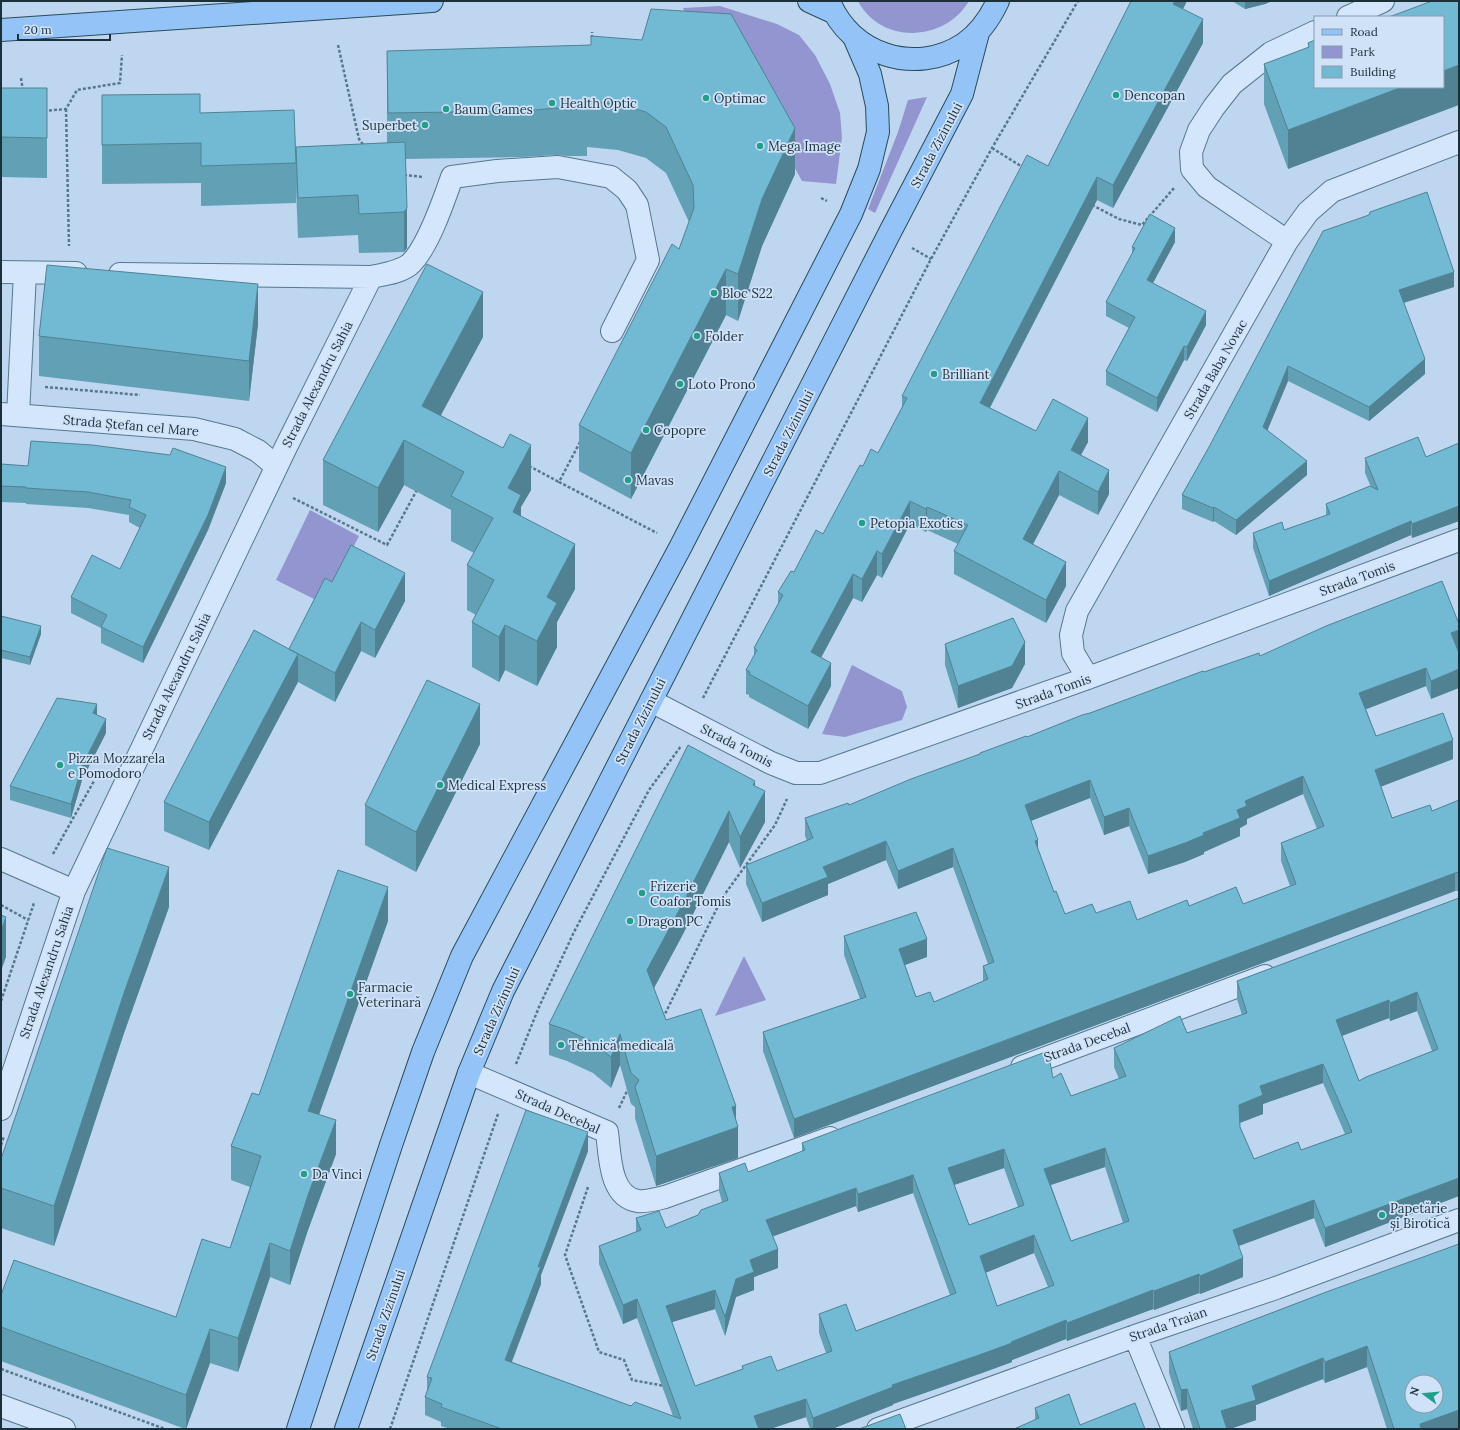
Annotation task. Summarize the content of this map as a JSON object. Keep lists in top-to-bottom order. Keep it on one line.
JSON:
{"streets":{"main road":["Strada Zizinului"],"street":["Strada Baba Novac","Strada Alexandru Sahia","Strada Ștefan cel Mare","Strada Tomis","Strada Decebal","Strada Traian"]},"crossings":[["Strada Zizinului","Strada Tomis"],["Strada Zizinului","Strada Decebal"],["Strada Baba Novac","Strada Tomis"],["Strada Alexandru Sahia","Strada Ștefan cel Mare"]],"places":["Dencopan","Optimac","Health Optic","Baum Games","Superbet","Mega Image","Bloc S22","Folder","Brilliant","Loto Prono","Copopre","Mavas","Petopia Exotics","Pizza Mozzarela e Pomodoro","Medical Express","Frizerie Coafor Tomis","Dragon PC","Farmacie Veterinară","Tehnică medicală","Da Vinci","Papetărie și Birotică"],"legend":["Road","Park","Building"],"scale_bar":"20 m","north":"left"}
